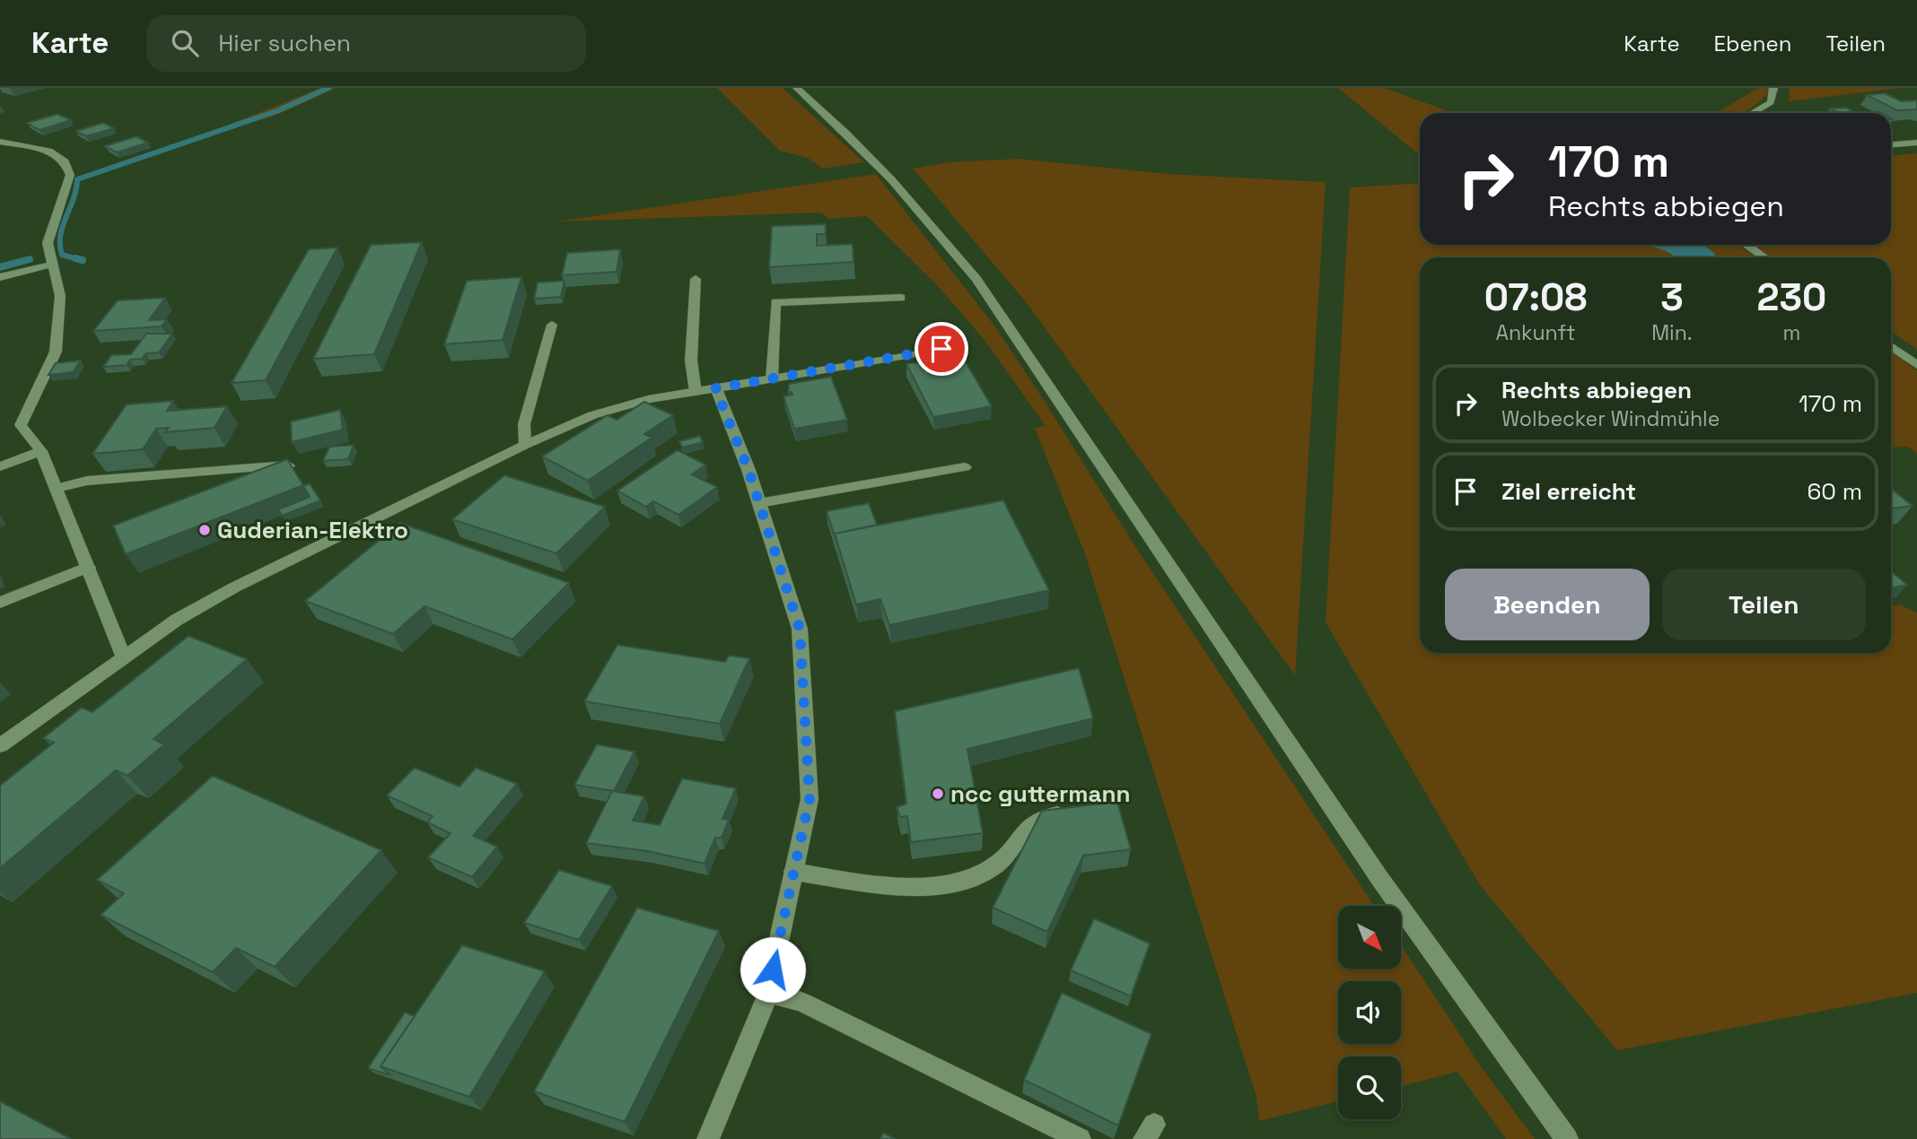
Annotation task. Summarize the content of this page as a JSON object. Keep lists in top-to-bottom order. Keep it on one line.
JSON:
{"places":["Guderian-Elektro","ncc guttermann"],"north":"bottom right","page":{"header":"Karte","search":"Hier suchen","nav":["Karte","Ebenen","Teilen"],"turn":["170 m","Rechts abbiegen"],"eta":["07:08","Ankunft","3","Min.","230","m"],"list":[{"name":"Rechts abbiegen","note":"Wolbecker Windmühle","value":"170 m"},{"name":"Ziel erreicht","value":"60 m"}],"buttons":["Beenden","Teilen"]}}
